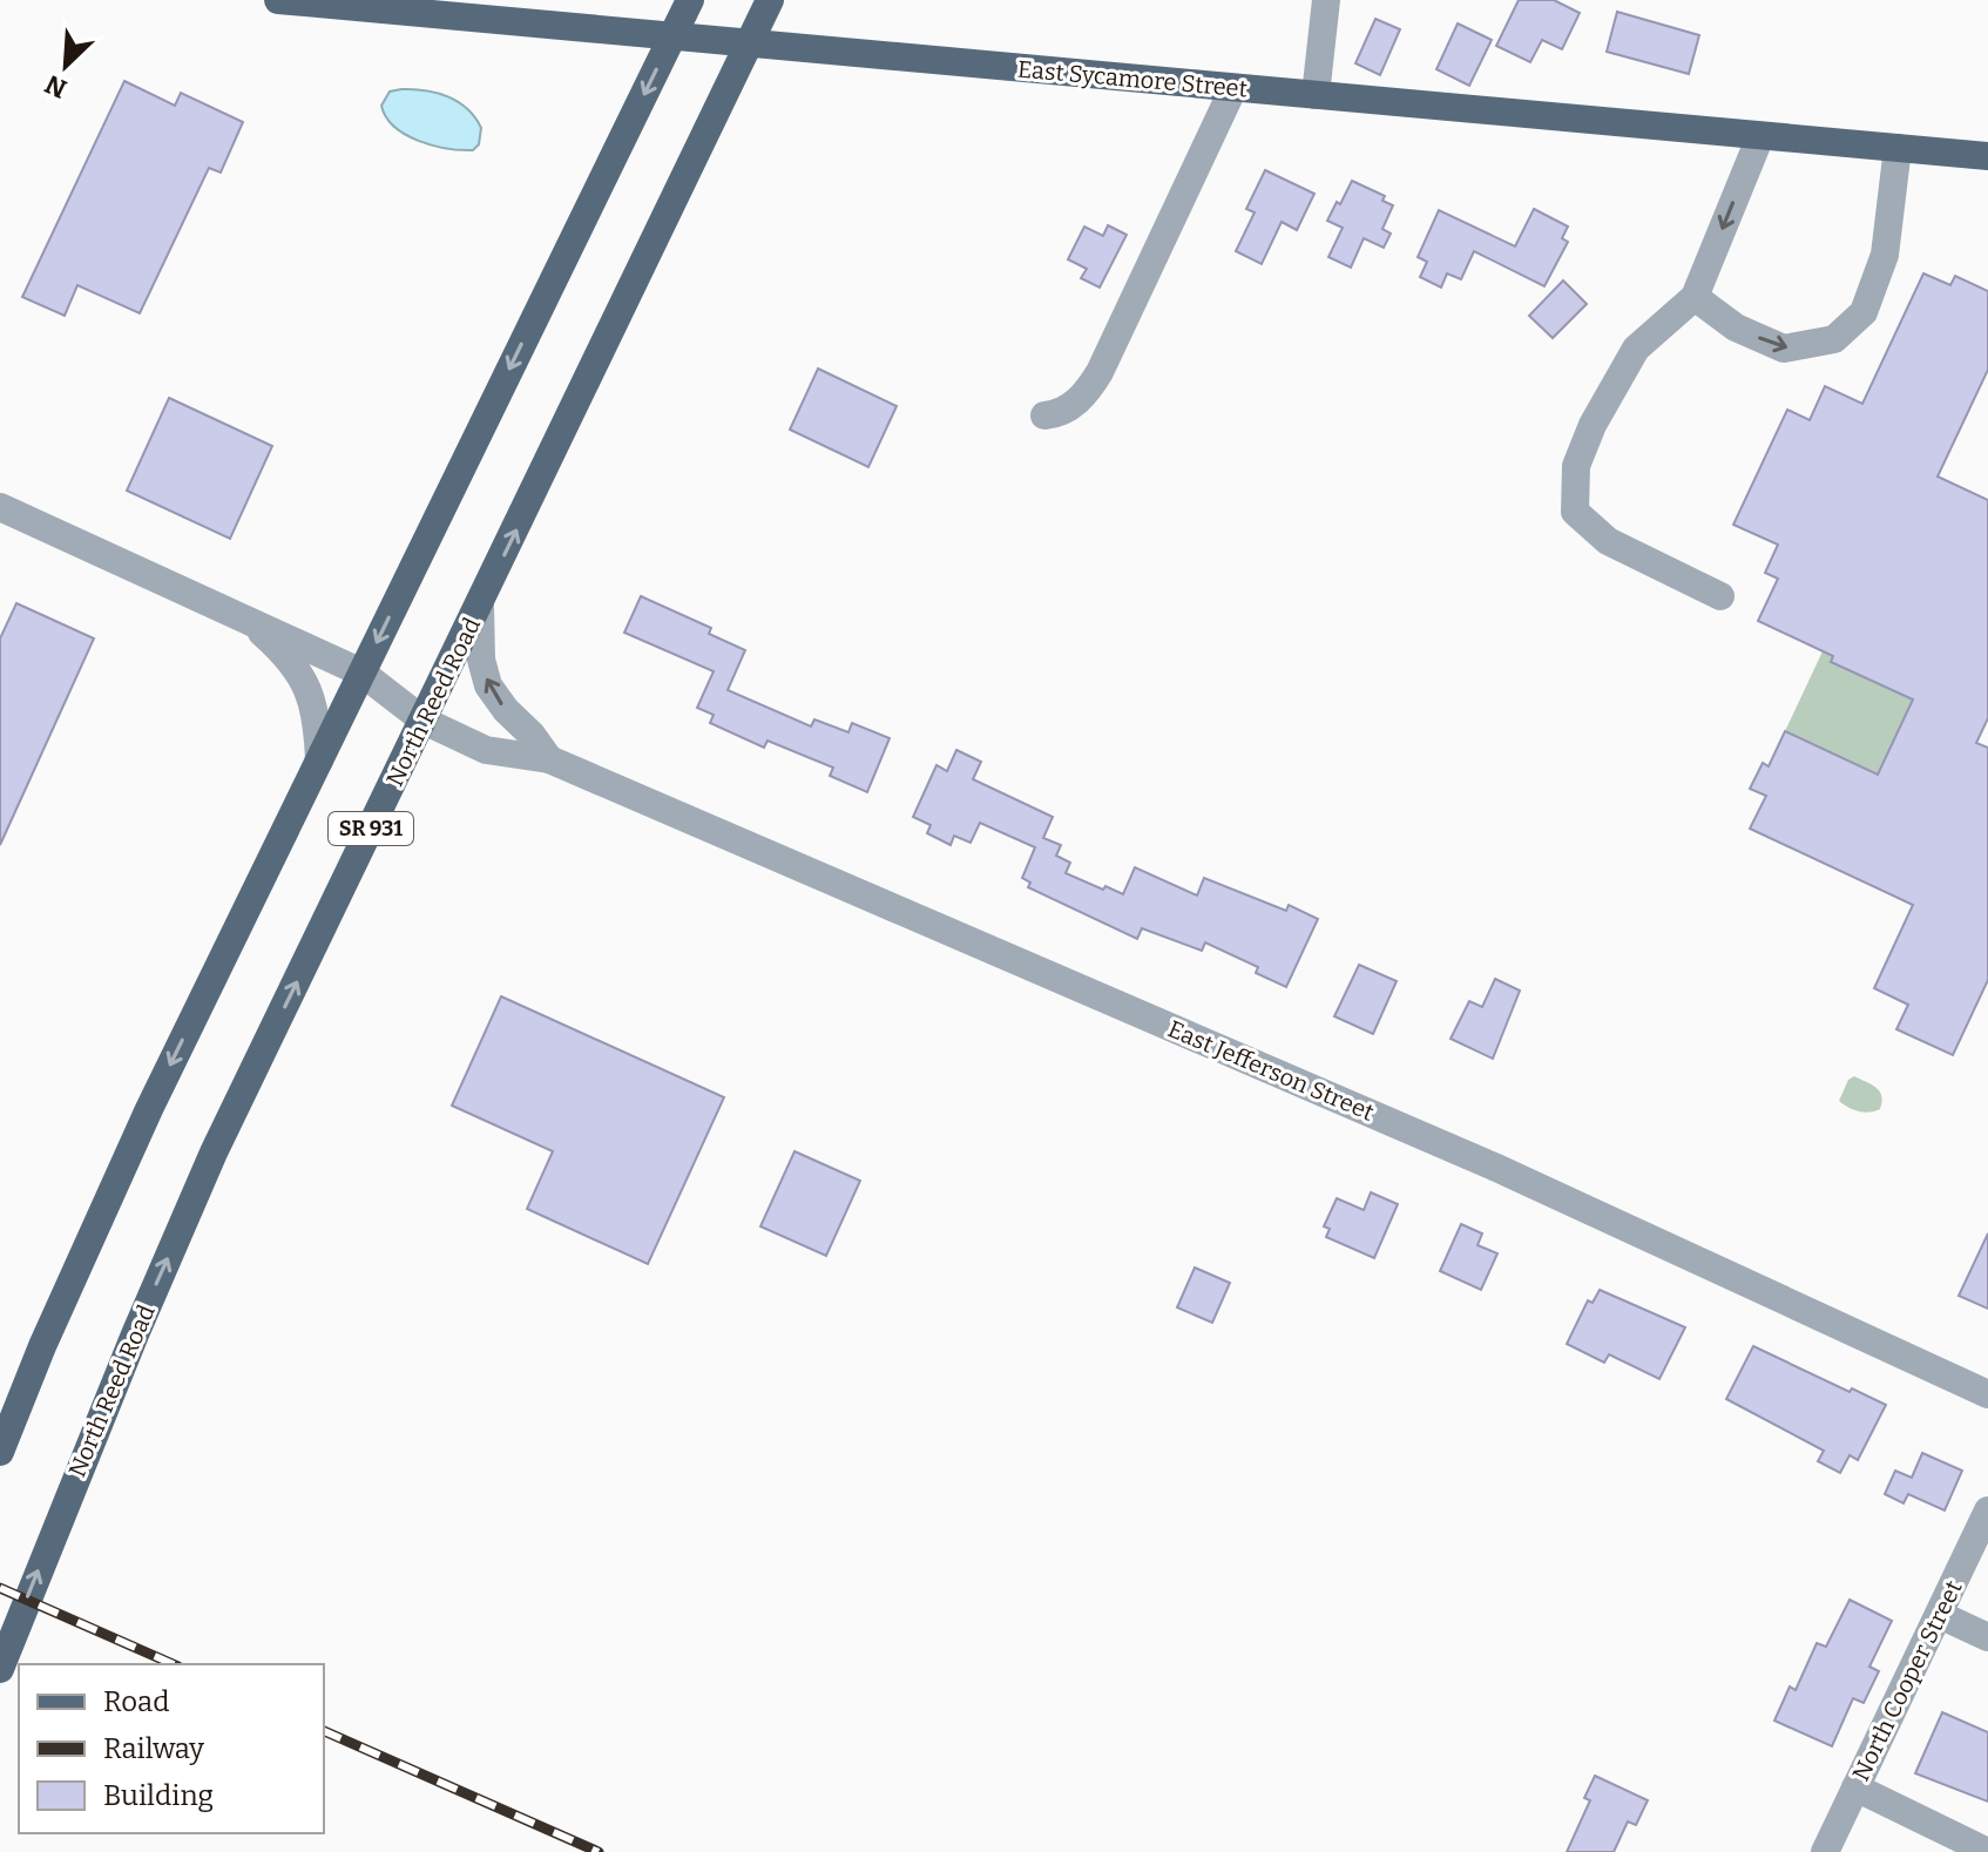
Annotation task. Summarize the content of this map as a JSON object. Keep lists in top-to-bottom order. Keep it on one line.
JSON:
{"streets":{"main road":["East Sycamore Street","North Reed Road","SR 931"],"street":["East Jefferson Street","North Cooper Street"]},"crossings":[["East Sycamore Street","North Reed Road"],["East Sycamore Street","SR 931"],["North Reed Road","East Jefferson Street"],["SR 931","East Jefferson Street"]],"legend":["Road","Railway","Building"],"north":"bottom left"}
